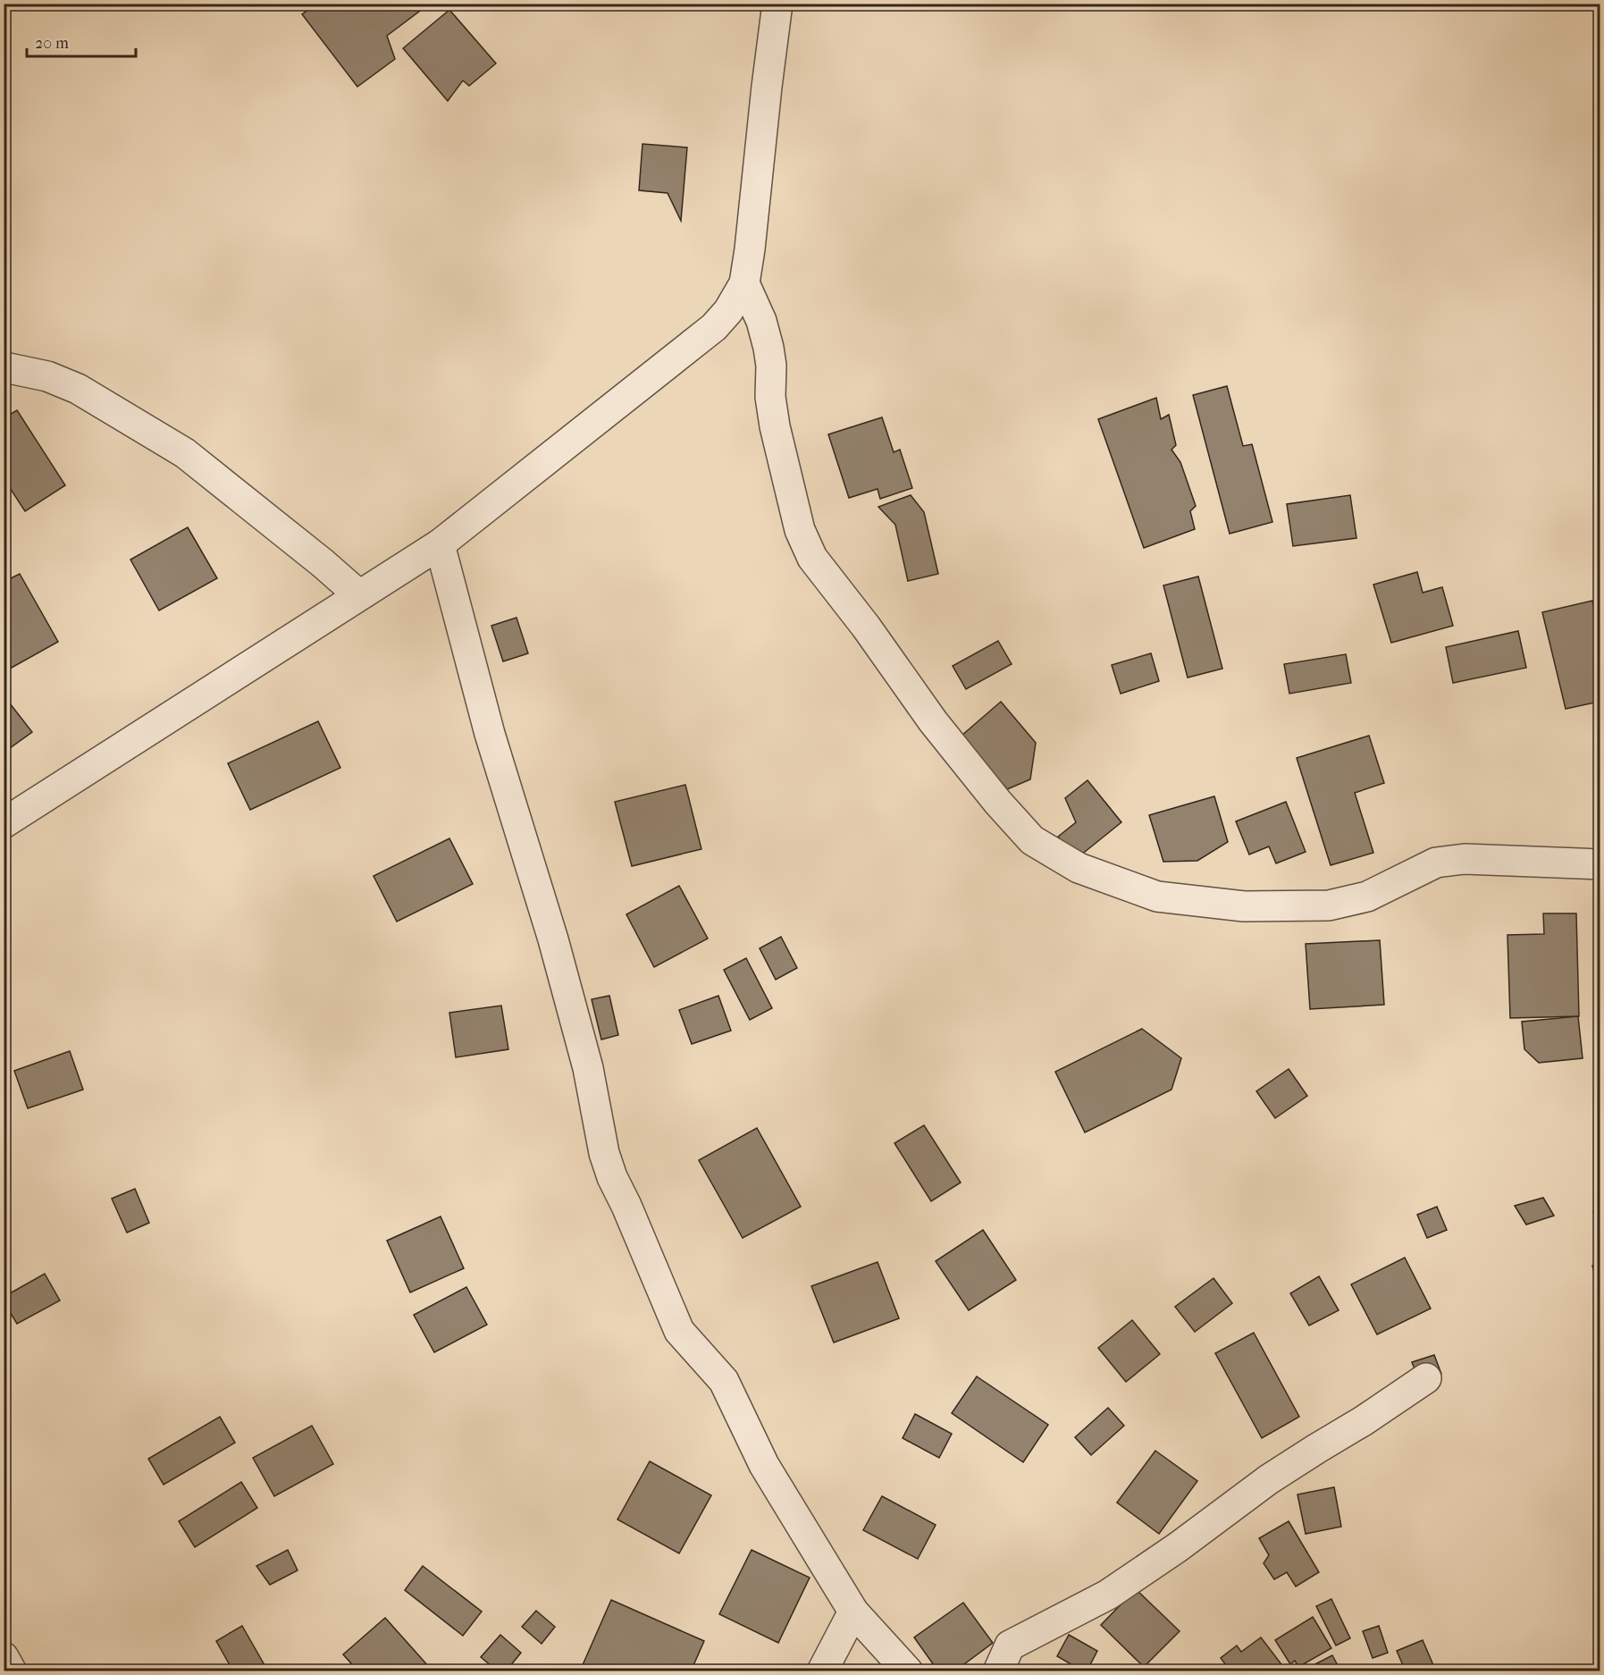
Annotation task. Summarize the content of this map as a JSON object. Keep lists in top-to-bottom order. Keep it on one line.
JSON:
{"scale_bar":"20 m"}
